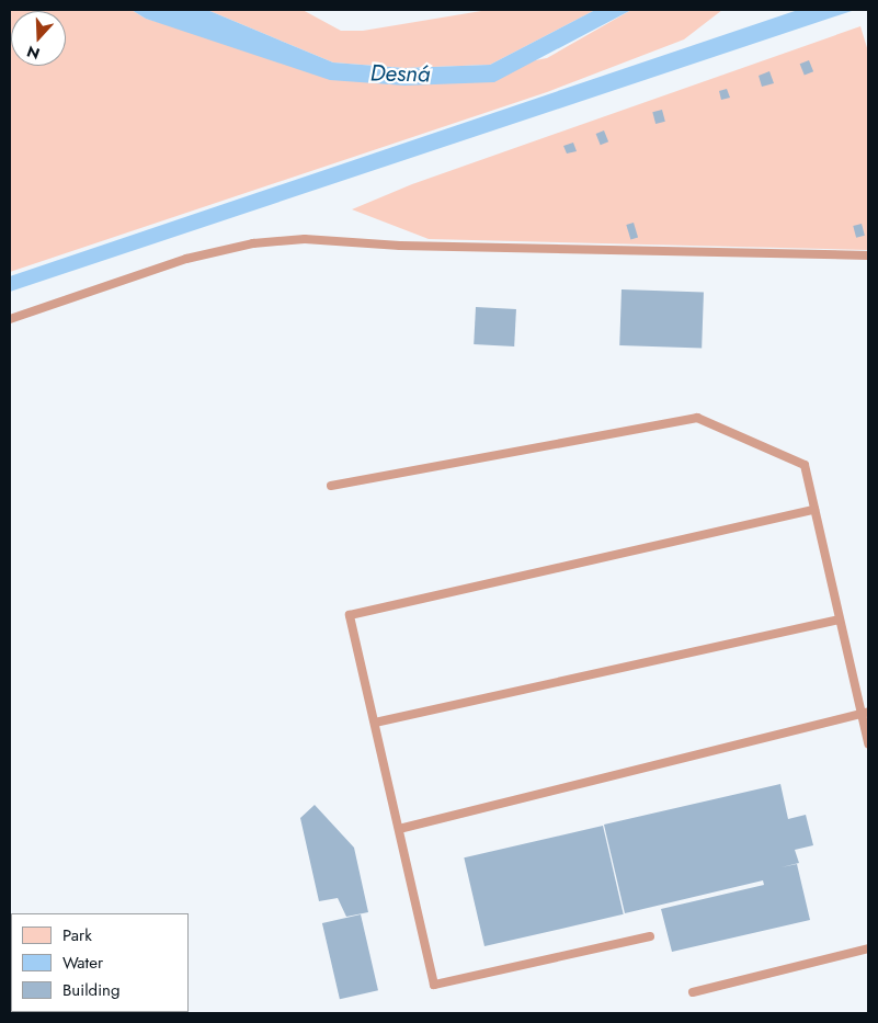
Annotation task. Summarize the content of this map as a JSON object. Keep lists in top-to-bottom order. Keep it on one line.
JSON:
{"water":["Desná"],"legend":["Park","Water","Building"],"north":"bottom"}
